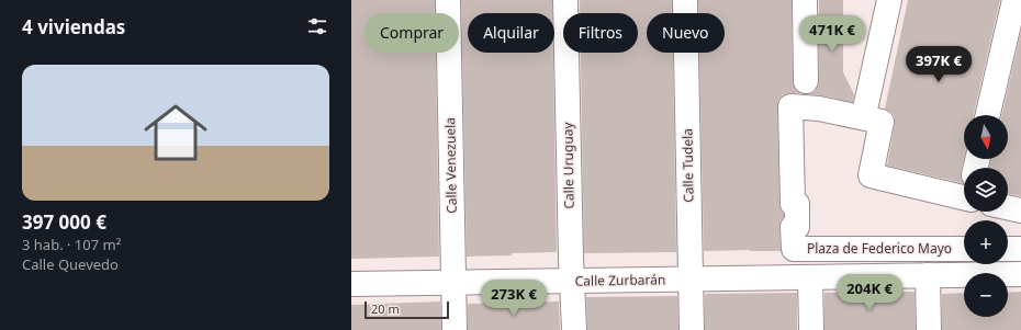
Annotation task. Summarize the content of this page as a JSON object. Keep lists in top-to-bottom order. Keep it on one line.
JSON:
{"streets":{"street":["Calle Venezuela","Calle Uruguay","Calle Tudela","Plaza de Federico Mayo","Calle Zurbarán"]},"crossings":[["Calle Venezuela","Calle Zurbarán"],["Calle Uruguay","Calle Zurbarán"],["Calle Tudela","Calle Zurbarán"],["Plaza de Federico Mayo","Calle Zurbarán"]],"scale_bar":"20 m","north":"bottom","page":{"heading":"4 viviendas","chip":["Comprar","Alquilar","Filtros","Nuevo"],"price":["471K €","397K €","204K €","273K €"],"list":[{"name":"397 000 €","note":"3 hab. · 107 m² · Calle Quevedo"}],"map_buttons":["+","−"],"scale":"20 m"}}
